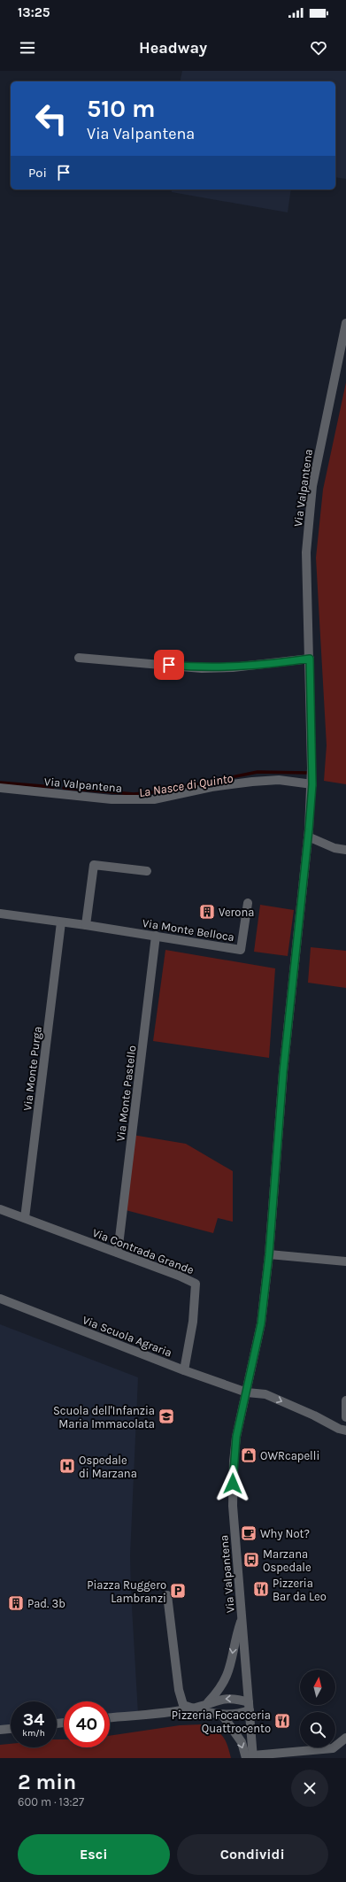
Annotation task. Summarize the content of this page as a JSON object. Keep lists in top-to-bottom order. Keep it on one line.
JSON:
{"streets":{"street":["Via Valpantena","Via Monte Belloca","Via Monte Purga","Via Monte Pastello","Via Contrada Grande","Via Scuola Agraria"]},"crossings":[["Via Valpantena","Via Scuola Agraria"],["Via Monte Belloca","Via Monte Purga"],["Via Monte Belloca","Via Monte Pastello"],["Via Monte Purga","Via Contrada Grande"],["Via Monte Pastello","Via Contrada Grande"],["Via Contrada Grande","Via Scuola Agraria"]],"water":["La Nasce di Quinto"],"places":{"building":["Verona","Pad. 3b"],"school or university":["Scuola dell'Infanzia Maria Immacolata"],"shop":["OWRcapelli"],"hospital":["Ospedale di Marzana"],"cafe":["Why Not?"],"bus stop":["Marzana Ospedale"],"restaurant":["Pizzeria Bar da Leo","Pizzeria Focacceria Quattrocento"],"parking":["Piazza Ruggero Lambranzi"]},"north":"top","page":{"status":"13:25","header":"Headway","turn":["510 m","Via Valpantena"],"then":"Poi","speed":"34 km/h","limit":"40","heading":["2 min","600 m · 13:27"],"buttons":["Esci","Condividi"]}}
